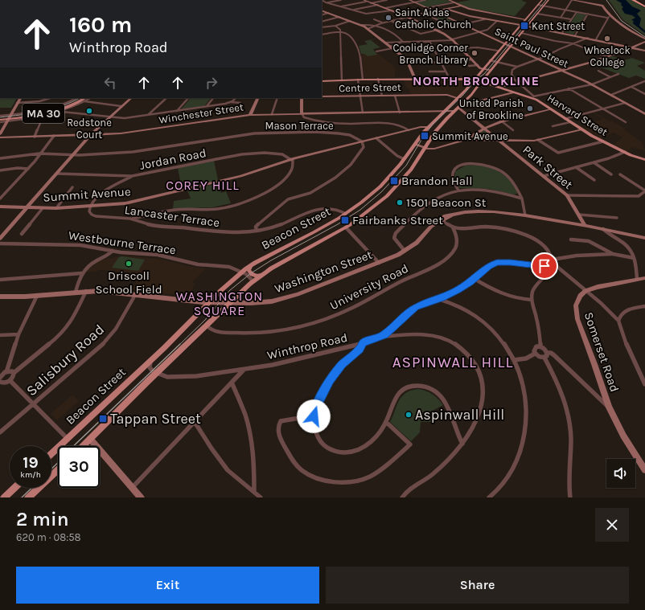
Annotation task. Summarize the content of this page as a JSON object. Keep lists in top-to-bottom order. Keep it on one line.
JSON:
{"streets":{"main road":["MA 30","Harvard Street","Beacon Street"],"street":["Saint Paul Street","Centre Street","Winchester Street","Mason Terrace","Jordan Road","Park Street","Summit Avenue","Lancaster Terrace","Westbourne Terrace","Washington Street","University Road","Winthrop Road","Somerset Road","Salisbury Road"]},"crossings":[["Saint Paul Street","Beacon Street"],["Centre Street","Beacon Street"],["Winchester Street","Beacon Street"],["Harvard Street","Beacon Street"],["Mason Terrace","Summit Avenue"],["Jordan Road","Summit Avenue"],["Park Street","Beacon Street"],["Park Street","Washington Street"],["Summit Avenue","Lancaster Terrace"],["Summit Avenue","Beacon Street"],["Lancaster Terrace","Beacon Street"],["Beacon Street","Westbourne Terrace"],["Beacon Street","Washington Street"],["Beacon Street","University Road"],["Beacon Street","Winthrop Road"],["Washington Street","Salisbury Road"]],"districts":["NORTH BROOKLINE","COREY HILL","WASHINGTON SQUARE","ASPINWALL HILL"],"places":{"other":["Saint Aidas Catholic Church","Wheelock College","Coolidge Corner Branch Library","United Parish of Brookline","Redstone Court","1501 Beacon St","Driscoll School Field","Aspinwall Hill"],"transit":["Kent Street","Summit Avenue","Brandon Hall","Fairbanks Street","Tappan Street"]},"page":{"turn":["160 m","Winthrop Road"],"speed":"19 km/h","limit":"30","heading":["2 min","620 m · 08:58"],"buttons":["Exit","Share"]}}
